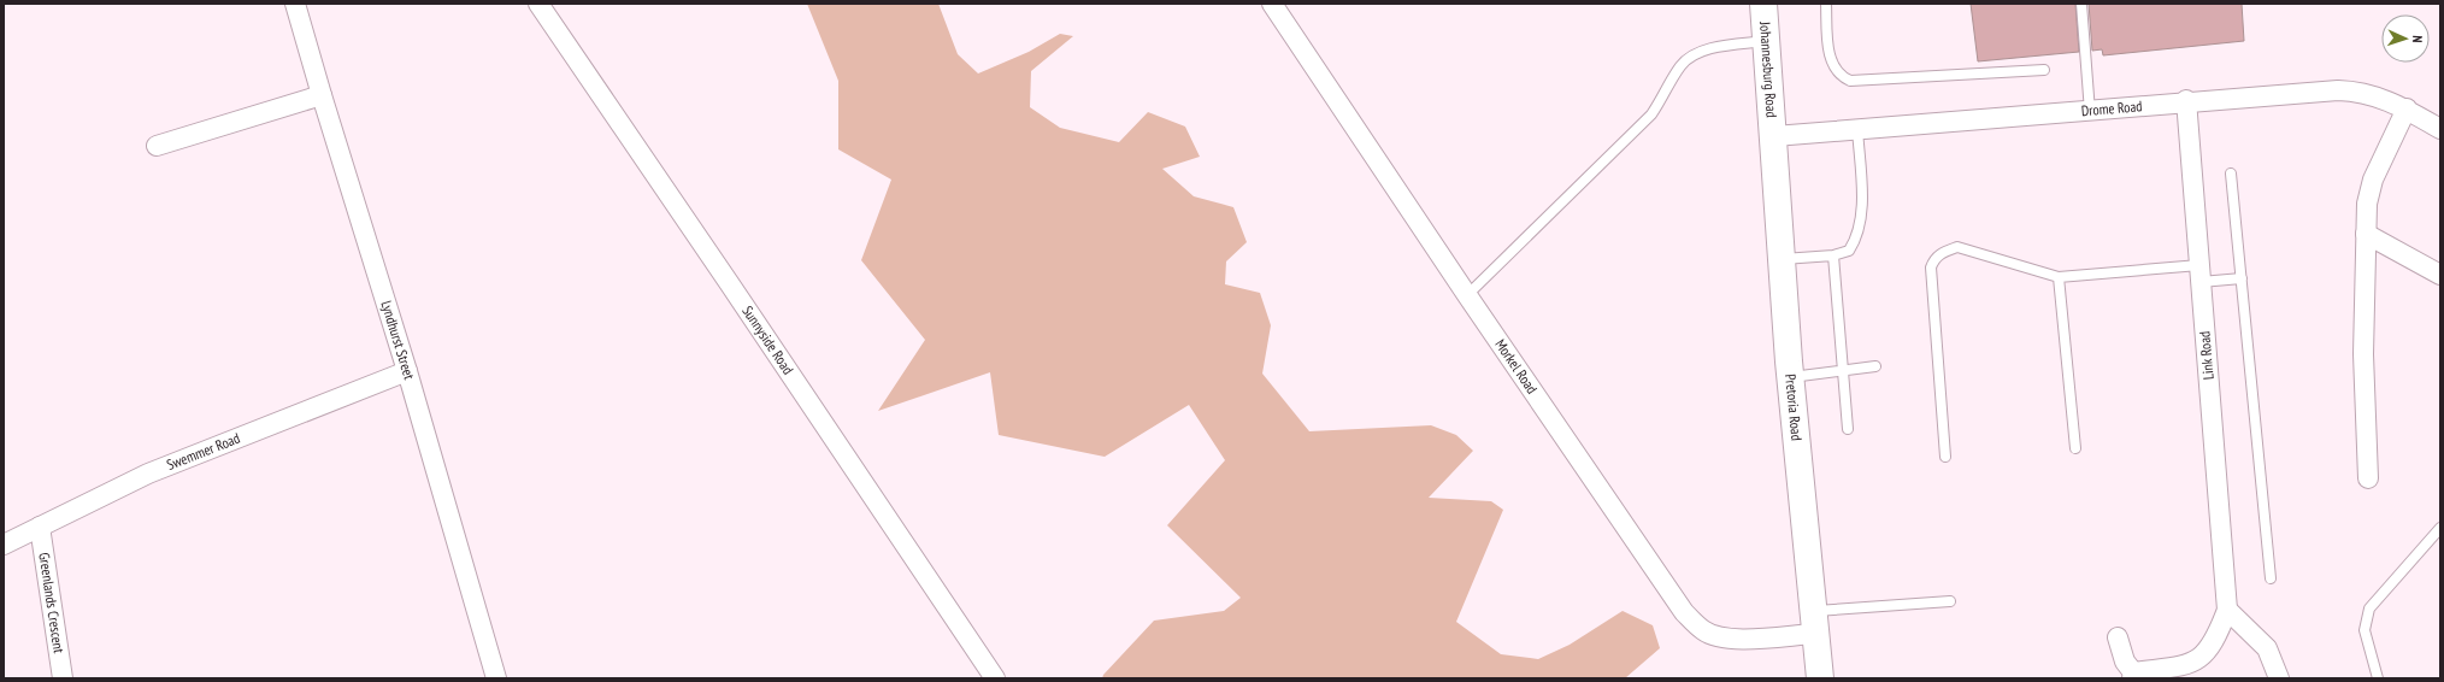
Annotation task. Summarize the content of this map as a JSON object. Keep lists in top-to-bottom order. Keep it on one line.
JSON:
{"streets":{"main road":["Johannesburg Road","Pretoria Road"],"street":["Drome Road","Sunnyside Road","Lyndhurst Street","Link Road","Morkel Road","Swemmer Road","Greenlands Crescent"]},"crossings":[["Johannesburg Road","Drome Road"],["Johannesburg Road","Pretoria Road"],["Drome Road","Link Road"],["Drome Road","Pretoria Road"],["Lyndhurst Street","Swemmer Road"],["Morkel Road","Pretoria Road"],["Swemmer Road","Greenlands Crescent"]],"north":"right"}
